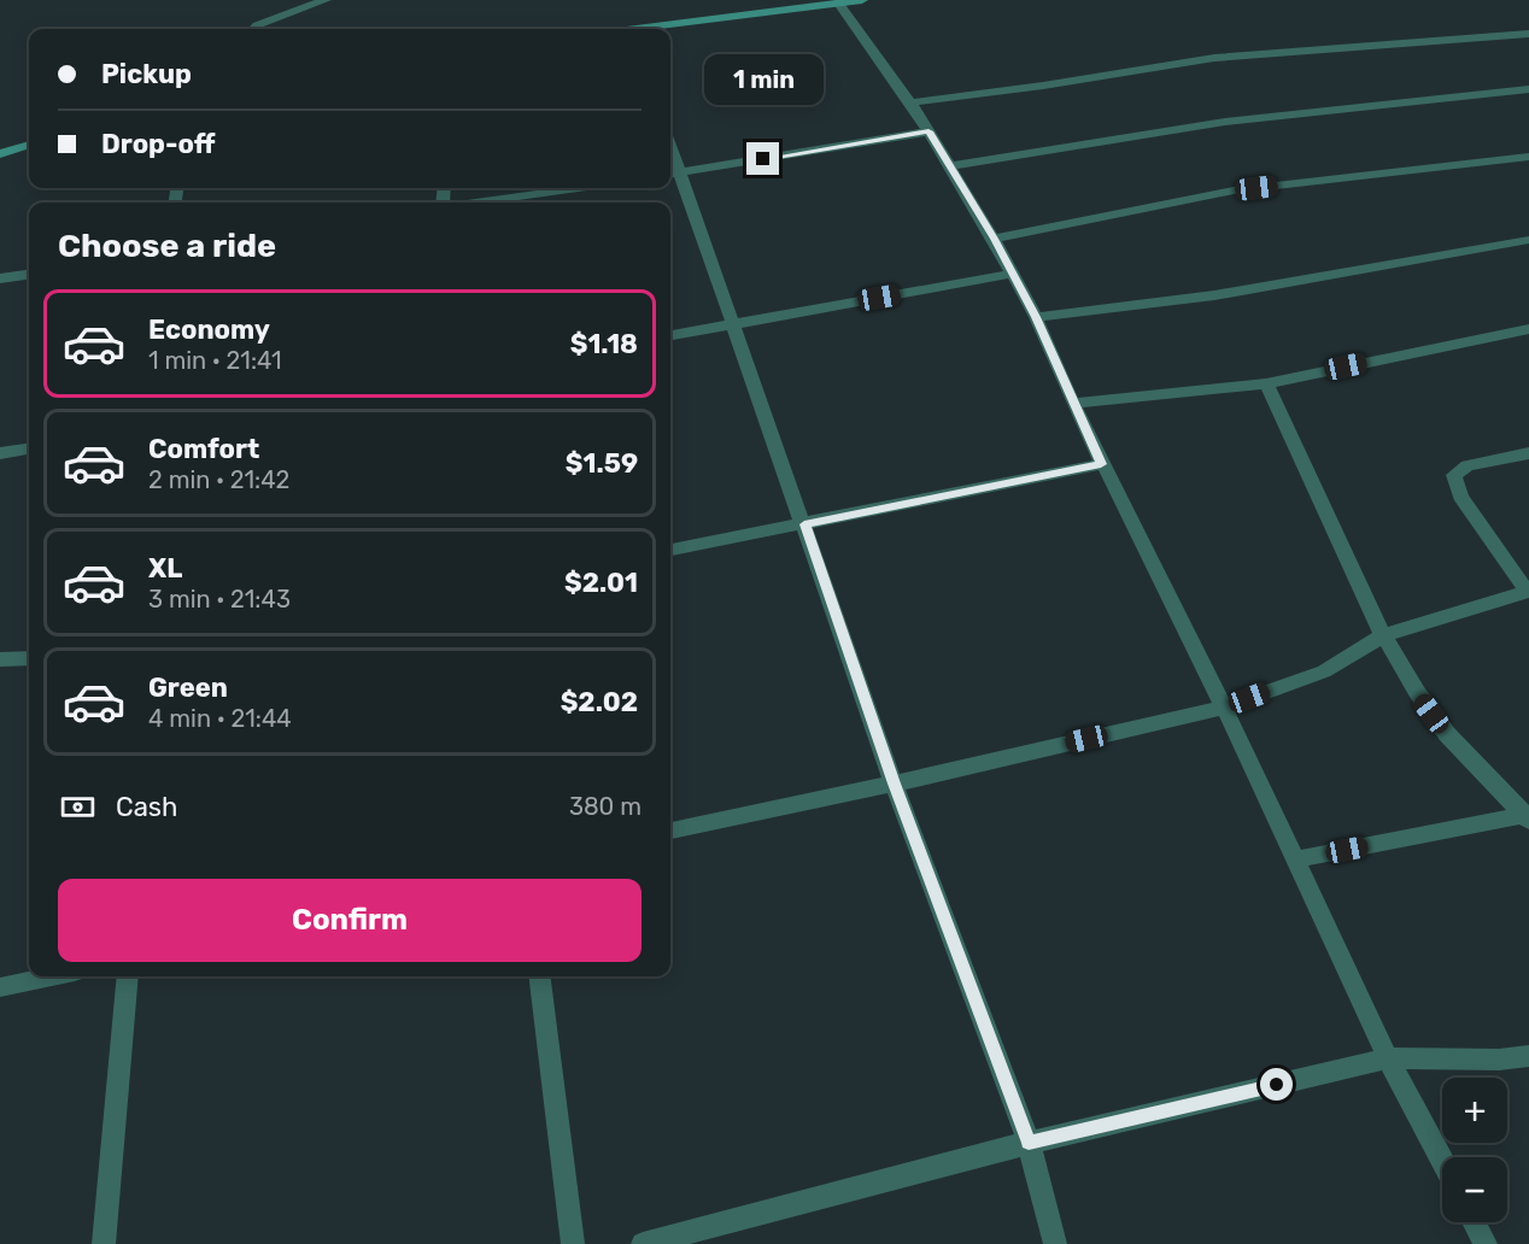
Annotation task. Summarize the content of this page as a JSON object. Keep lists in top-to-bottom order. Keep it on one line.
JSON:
{"page":{"banner":["Pickup","Drop-off"],"bubble":"1 min","heading":"Choose a ride","list":[{"name":"Economy","note":"1 min · 21:41","value":"$1.18"},{"name":"Comfort","note":"2 min · 21:42","value":"$1.59"},{"name":"XL","note":"3 min · 21:43","value":"$2.01"},{"name":"Green","note":"4 min · 21:44","value":"$2.02"}],"pay":["Cash","380 m"],"buttons":"Confirm","map_buttons":["+","−"]}}
